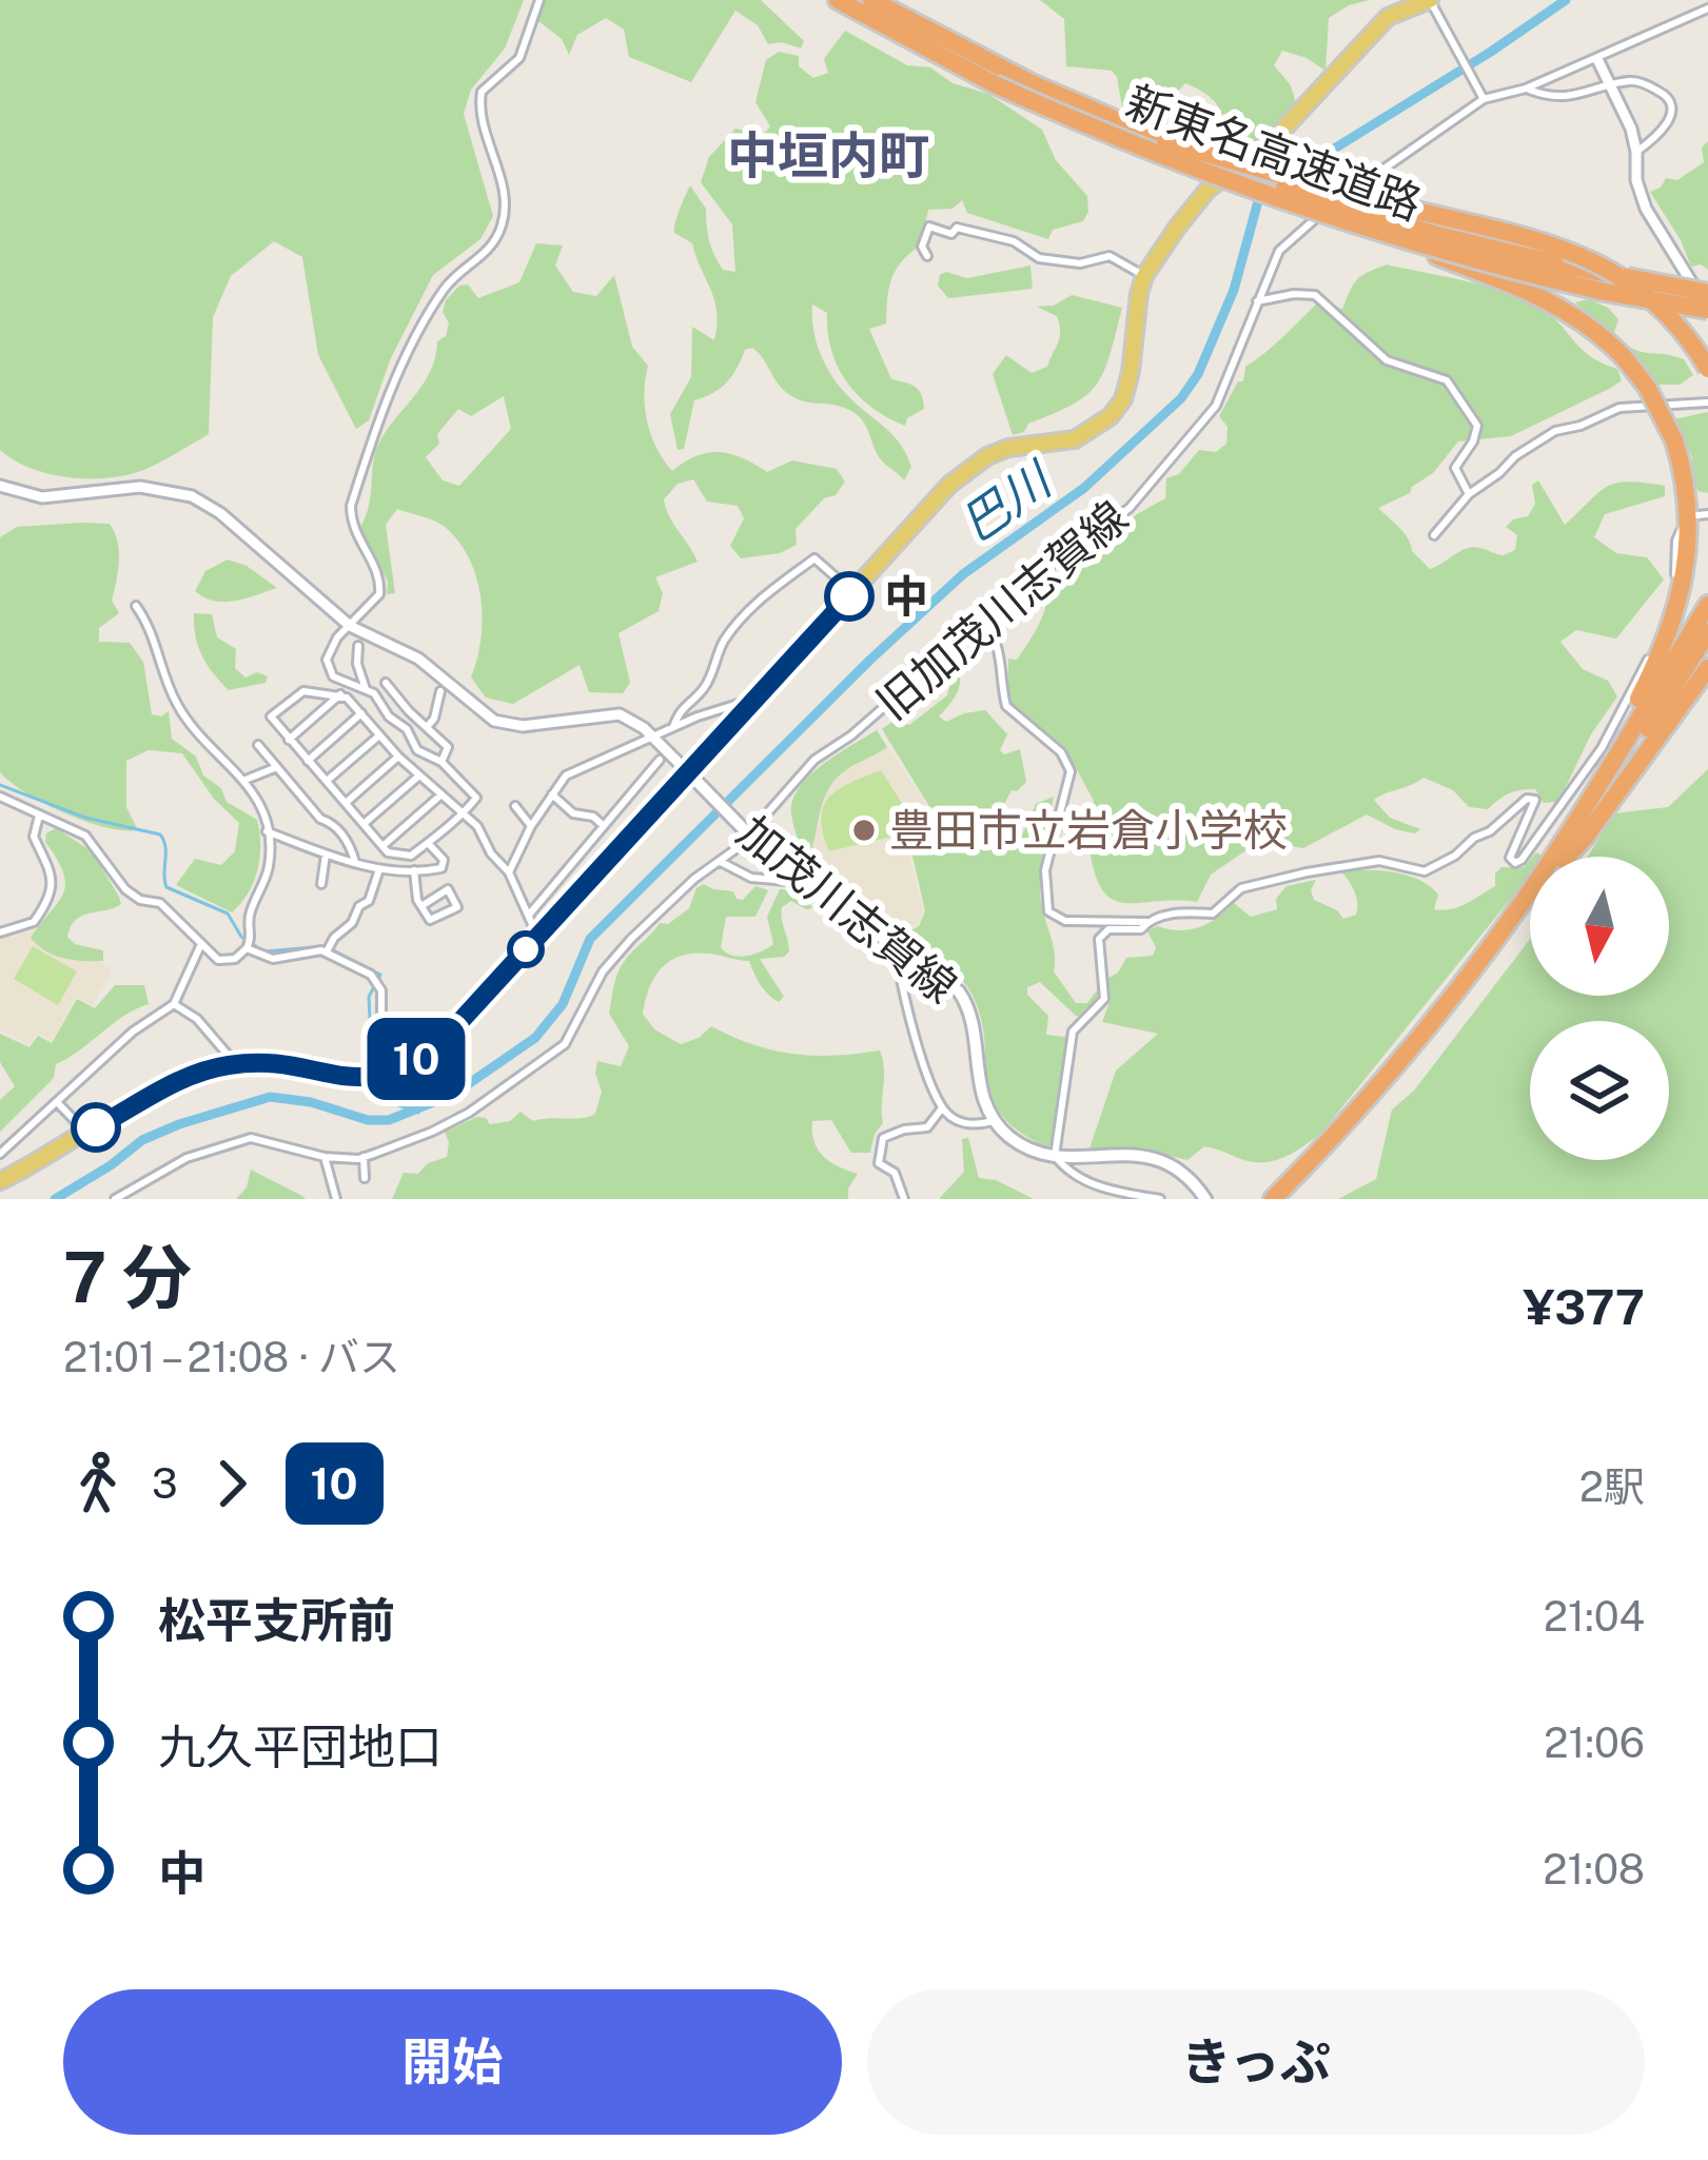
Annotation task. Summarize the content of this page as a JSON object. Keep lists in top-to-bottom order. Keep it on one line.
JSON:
{"streets":{"highway":["新東名高速道路"],"main road":["加茂川志賀線"],"street":["旧加茂川志賀線"]},"crossings":[["旧加茂川志賀線","加茂川志賀線"]],"districts":["中垣内町"],"water":["巴川"],"places":["中","豊田市立岩倉小学校"],"lines":["bus line 10"],"north":"bottom","page":{"on_map":"10","heading":["7 分","21:01 – 21:08 · バス","¥377"],"legs":["3","10","2駅"],"list":[{"name":"松平支所前","value":"21:04"},{"name":"九久平団地口","value":"21:06"},{"name":"中","value":"21:08"}],"buttons":["開始","きっぷ"]}}
